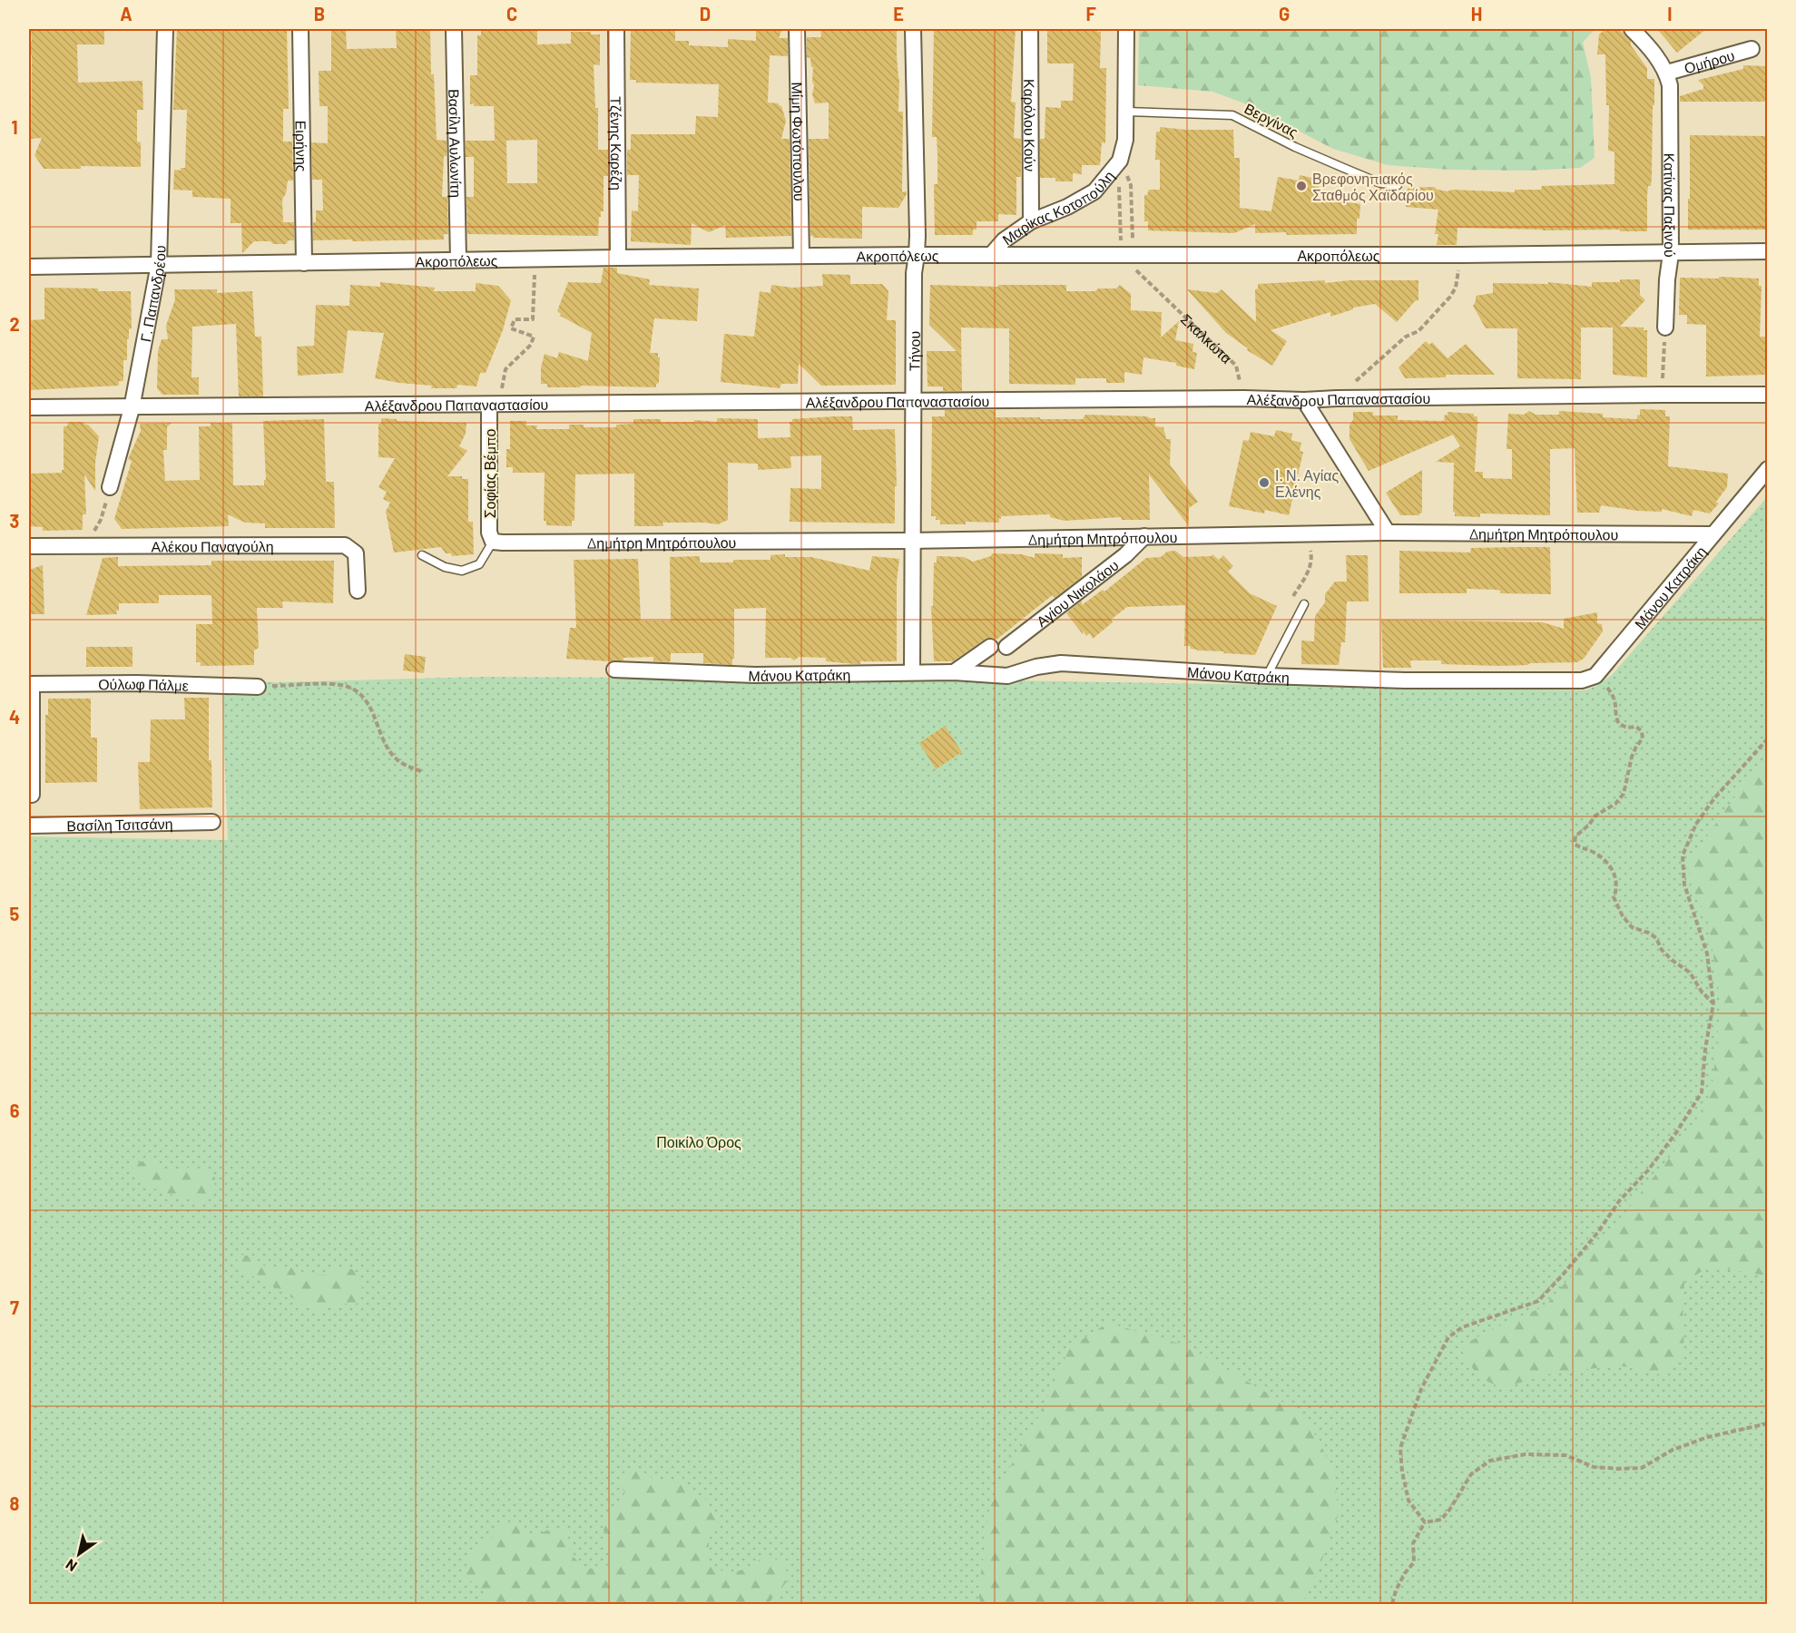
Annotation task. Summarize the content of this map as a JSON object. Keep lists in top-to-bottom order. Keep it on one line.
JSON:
{"streets":{"street":["Ομήρου","Καρόλου Κούν","Μίμη Φωτόπουλου","Τζένης Καρέζη","Βασίλη Αυλωνίτη","Ειρήνης","Κατίνας Παξινού","Μαρίκας Κοτοπούλη","Ακροπόλεως","Γ. Παπανδρέου","Τήνου","Αλέξανδρου Παπαναστασίου","Σοφίας Βέμπο","Δημήτρη Μητρόπουλου","Αλέκου Παναγούλη","Μάνου Κατράκη","Αγίου Νικολάου","Ούλωφ Πάλμε","Βασίλη Τσιτσάνη"],"lane":["Βεργίνας"],"path":["Σκαλκώτα"]},"crossings":[["Ομήρου","Κατίνας Παξινού"],["Βεργίνας","Μαρίκας Κοτοπούλη"],["Καρόλου Κούν","Μαρίκας Κοτοπούλη"],["Μίμη Φωτόπουλου","Ακροπόλεως"],["Τζένης Καρέζη","Ακροπόλεως"],["Βασίλη Αυλωνίτη","Ακροπόλεως"],["Ειρήνης","Ακροπόλεως"],["Κατίνας Παξινού","Ακροπόλεως"],["Μαρίκας Κοτοπούλη","Ακροπόλεως"],["Ακροπόλεως","Γ. Παπανδρέου"],["Ακροπόλεως","Τήνου"],["Γ. Παπανδρέου","Αλέξανδρου Παπαναστασίου"],["Σκαλκώτα","Αλέξανδρου Παπαναστασίου"],["Τήνου","Αλέξανδρου Παπαναστασίου"],["Τήνου","Δημήτρη Μητρόπουλου"],["Τήνου","Μάνου Κατράκη"],["Αλέξανδρου Παπαναστασίου","Σοφίας Βέμπο"],["Σοφίας Βέμπο","Δημήτρη Μητρόπουλου"],["Δημήτρη Μητρόπουλου","Μάνου Κατράκη"],["Δημήτρη Μητρόπουλου","Αγίου Νικολάου"]],"parks":["Ποικίλο Όρος"],"places":["Βρεφονηπιακός Σταθμός Χαϊδαρίου","Ι. Ν. Αγίας Ελένης"],"north":"bottom left","grid":{"columns":["A","B","C","D","E","F","G","H","I"],"rows":["1","2","3","4","5","6","7","8"]}}
